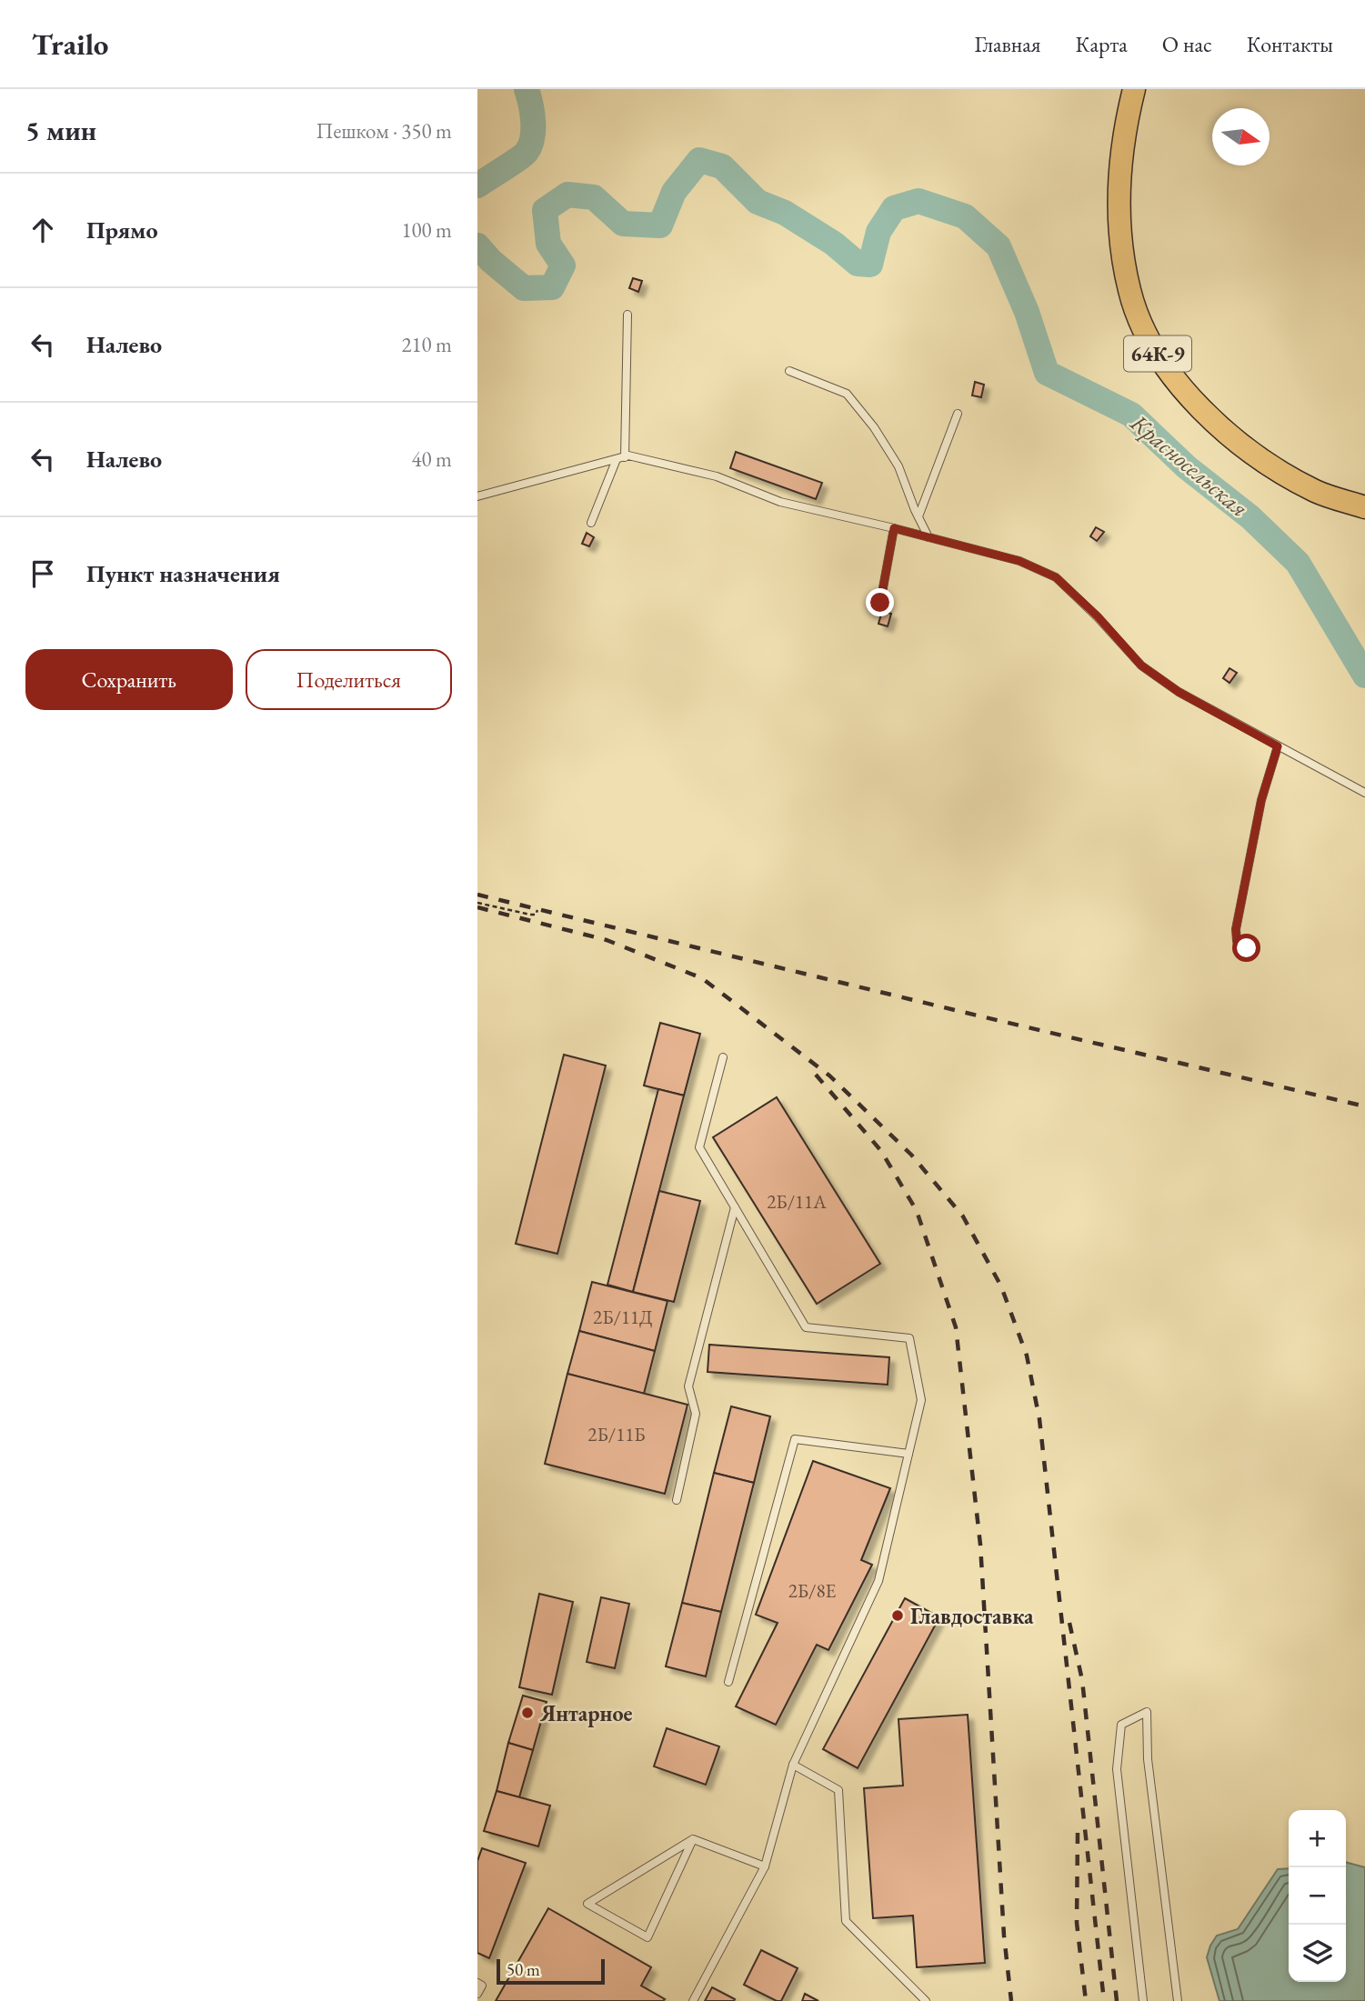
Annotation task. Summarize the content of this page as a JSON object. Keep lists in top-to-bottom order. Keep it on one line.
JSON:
{"streets":{"main road":["64К-9"]},"water":["Красносельская"],"places":["Главдоставка","Янтарное"],"house_numbers":["2Б/11А","2Б/11Д","2Б/11Б","2Б/8Е"],"scale_bar":"50 m","north":"right","page":{"header":"Trailo","nav":["Главная","Карта","О нас","Контакты"],"heading":["5 мин","Пешком · 350 m"],"list":[["Прямо","100 m"],["Налево","210 m"],["Налево","40 m"],"Пункт назначения"],"buttons":["Сохранить","Поделиться"],"map_buttons":["+","−"],"scale":"50 m"}}
